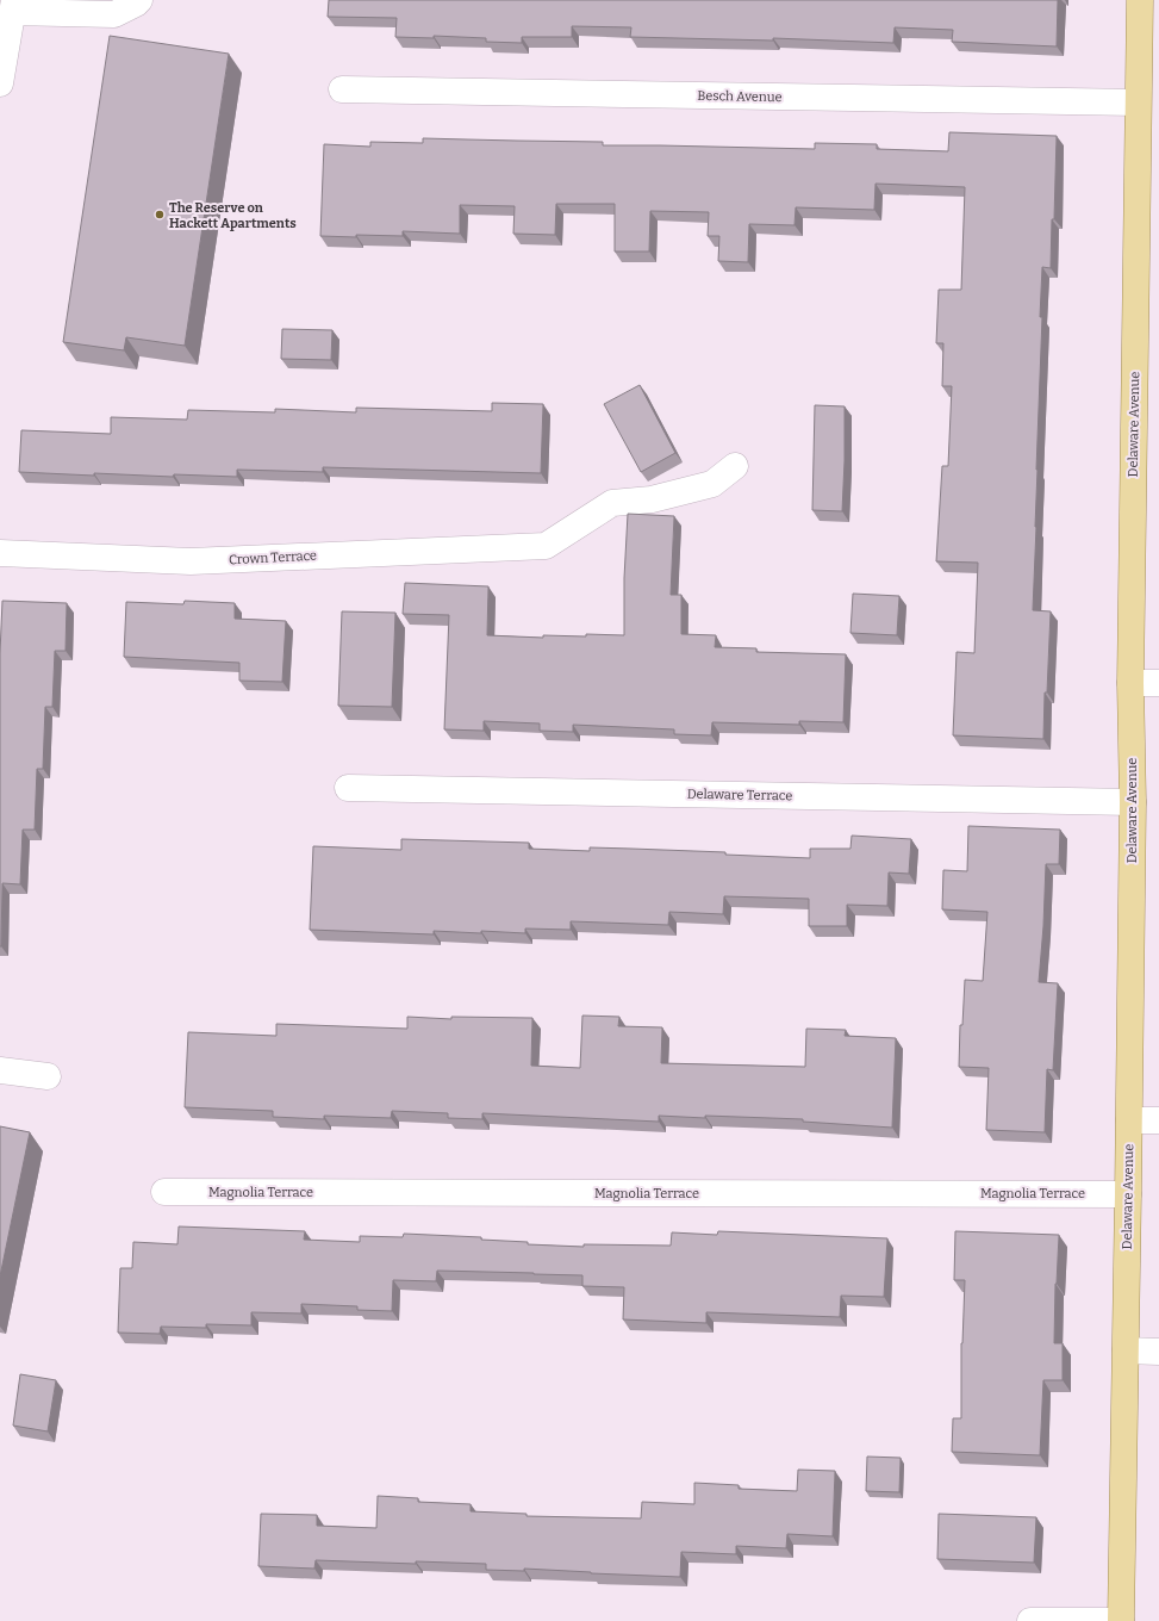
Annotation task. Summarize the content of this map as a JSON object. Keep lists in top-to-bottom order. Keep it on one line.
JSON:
{"streets":{"main road":["Delaware Avenue"],"street":["Besch Avenue","Crown Terrace","Delaware Terrace","Magnolia Terrace"]},"crossings":[["Besch Avenue","Delaware Avenue"],["Delaware Avenue","Delaware Terrace"],["Delaware Avenue","Magnolia Terrace"]],"places":["The Reserve on Hackett Apartments"]}
